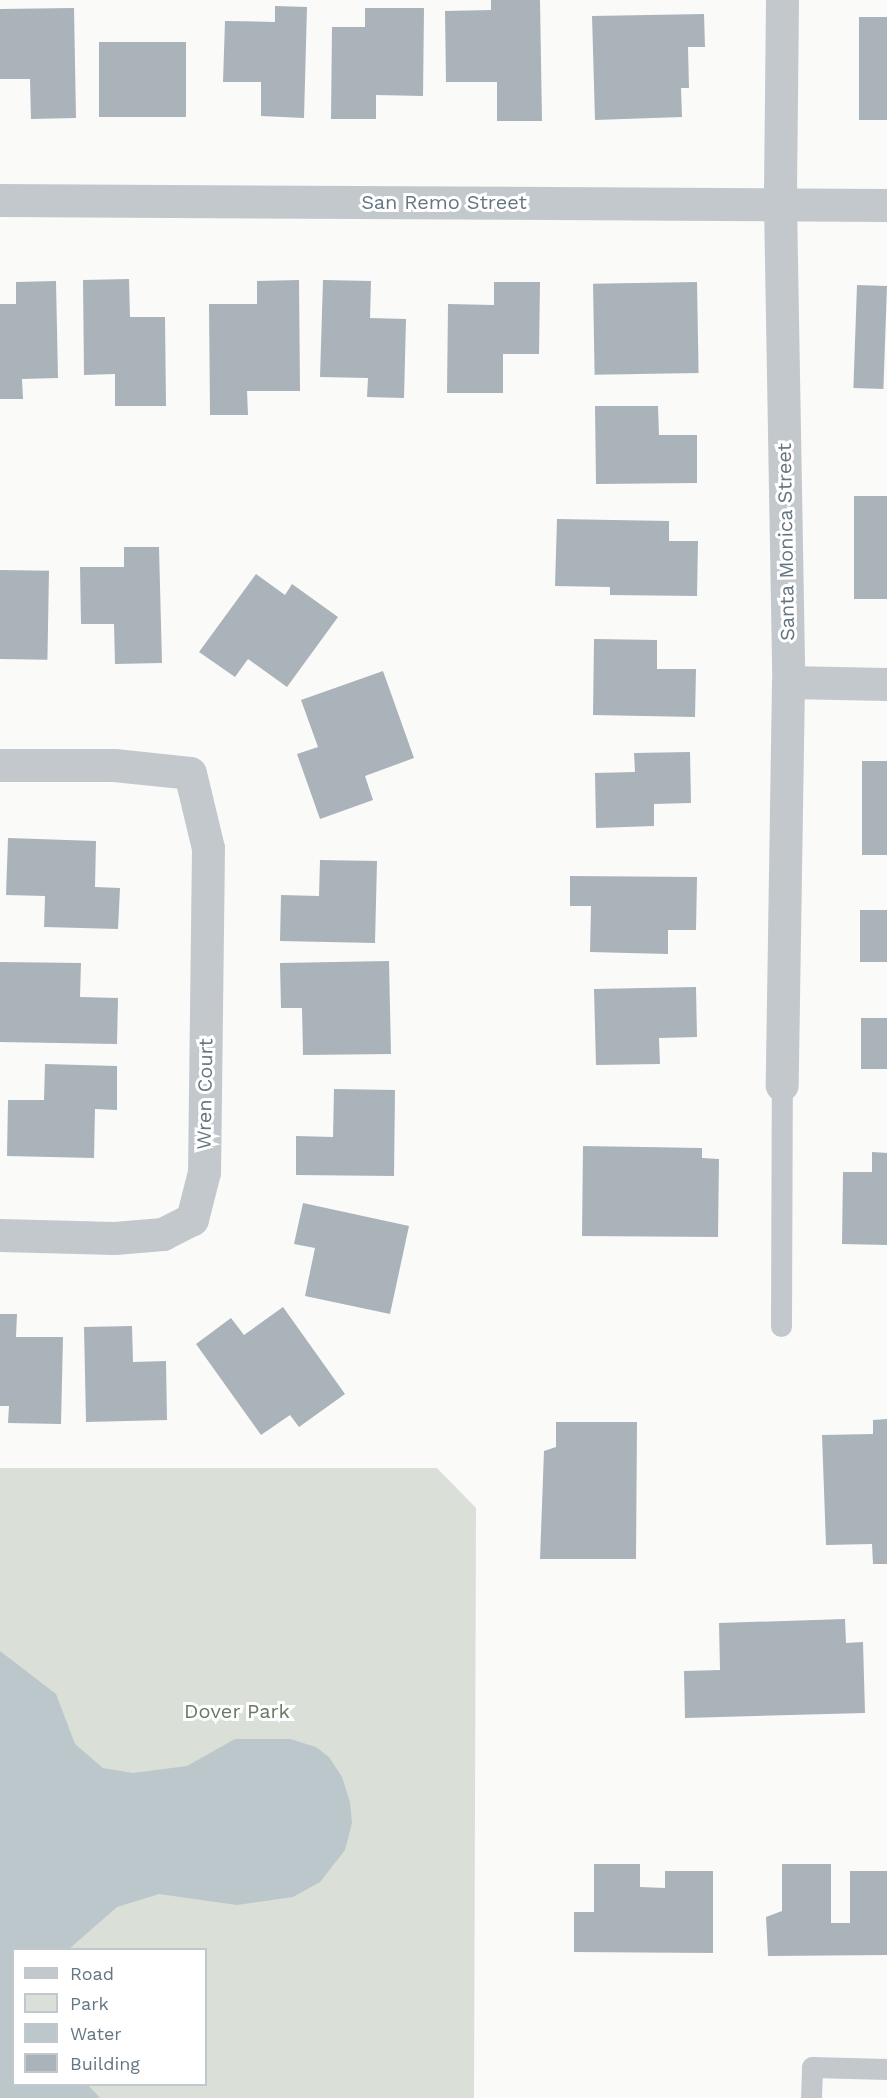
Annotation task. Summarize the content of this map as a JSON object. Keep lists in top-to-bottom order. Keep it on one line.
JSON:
{"streets":{"street":["San Remo Street","Santa Monica Street","Wren Court"]},"crossings":[["San Remo Street","Santa Monica Street"]],"parks":["Dover Park"],"legend":["Road","Park","Water","Building"]}
